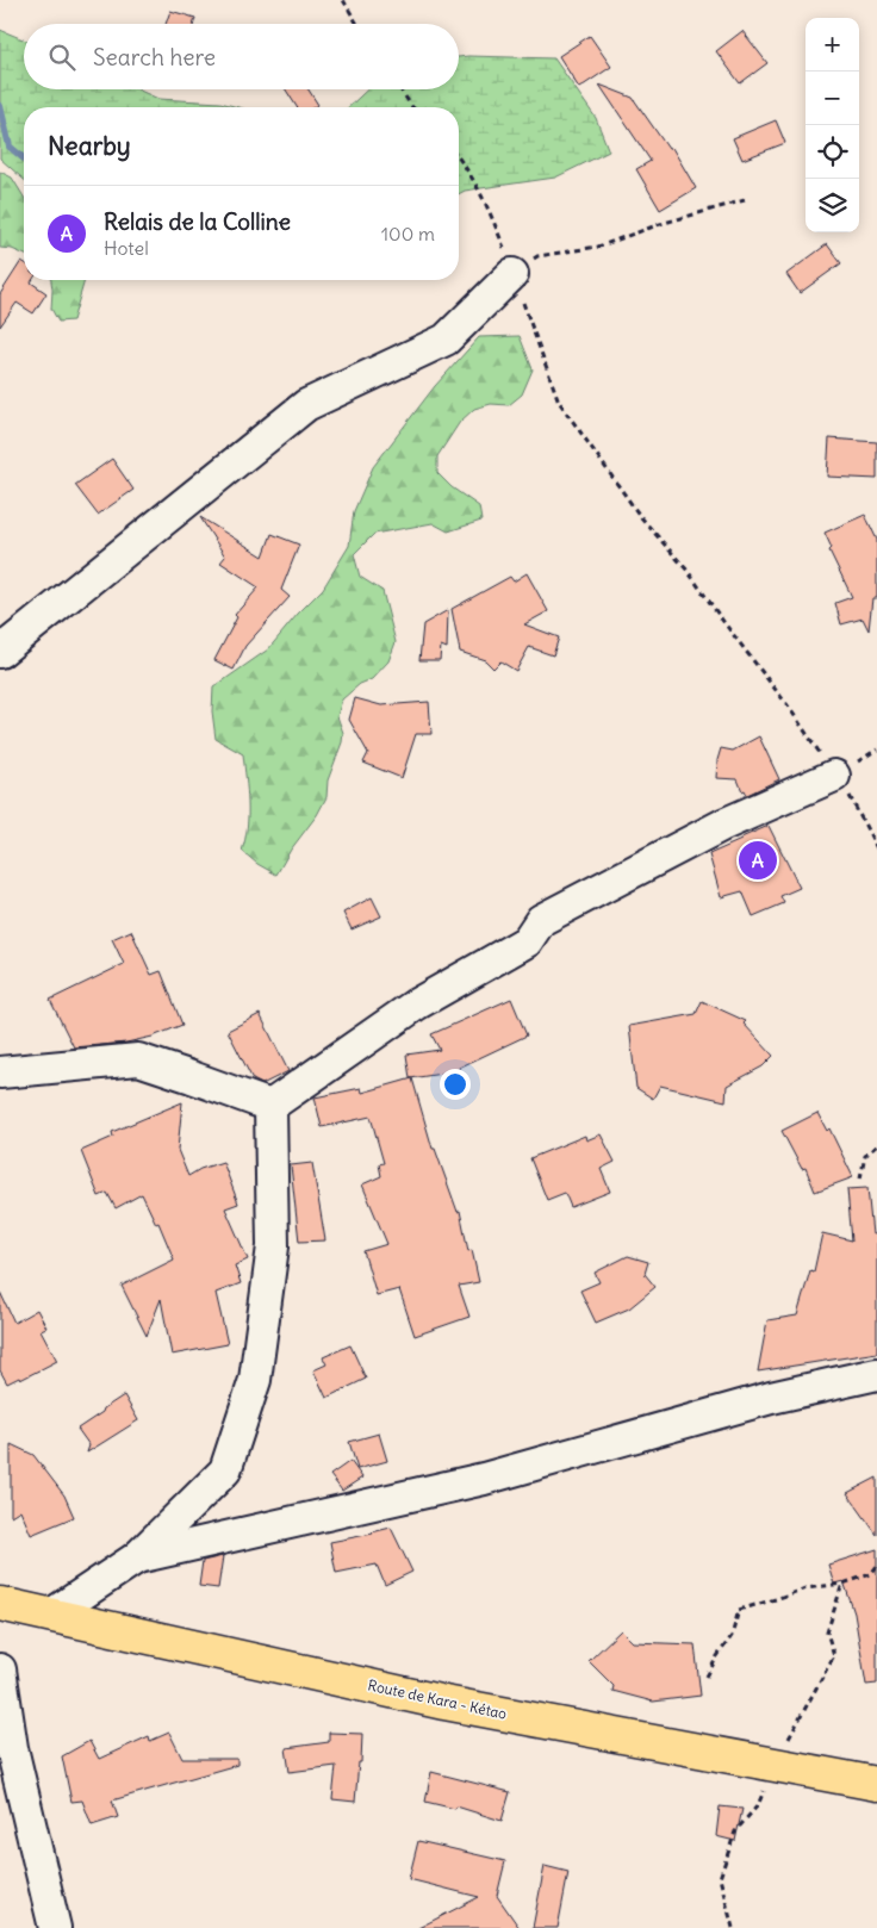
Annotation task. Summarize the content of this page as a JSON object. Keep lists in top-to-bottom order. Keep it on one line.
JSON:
{"streets":{"main road":["Route de Kara - Kétao"]},"page":{"map_buttons":["+","−"],"search":"Search here","heading":"Nearby","list":[{"mark":"A","name":"Relais de la Colline","note":"Hotel","value":"100 m"}],"pins":"A"}}
